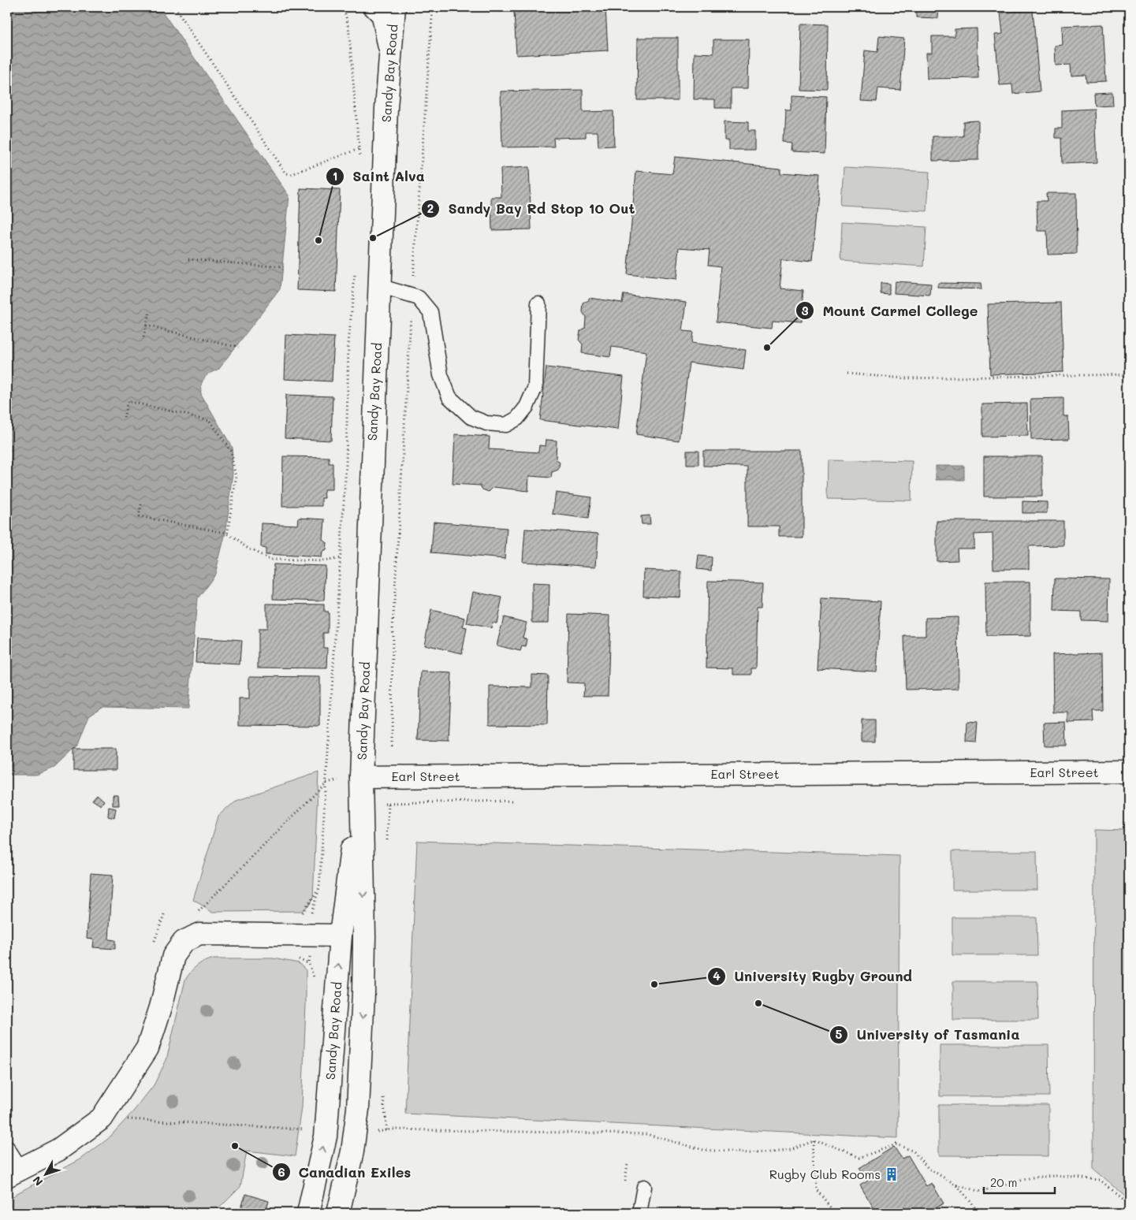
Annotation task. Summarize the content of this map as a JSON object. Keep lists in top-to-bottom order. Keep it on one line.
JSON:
{"streets":{"main road":["Sandy Bay Road","Earl Street"]},"crossings":[["Sandy Bay Road","Earl Street"]],"places":{"other":["Sandy Bay Rd Stop 10 Out","Saint Alva","Mount Carmel College","University Rugby Ground","University of Tasmania","Canadian Exiles"],"building":["Rugby Club Rooms"]},"scale_bar":"20 m","north":"bottom left"}
